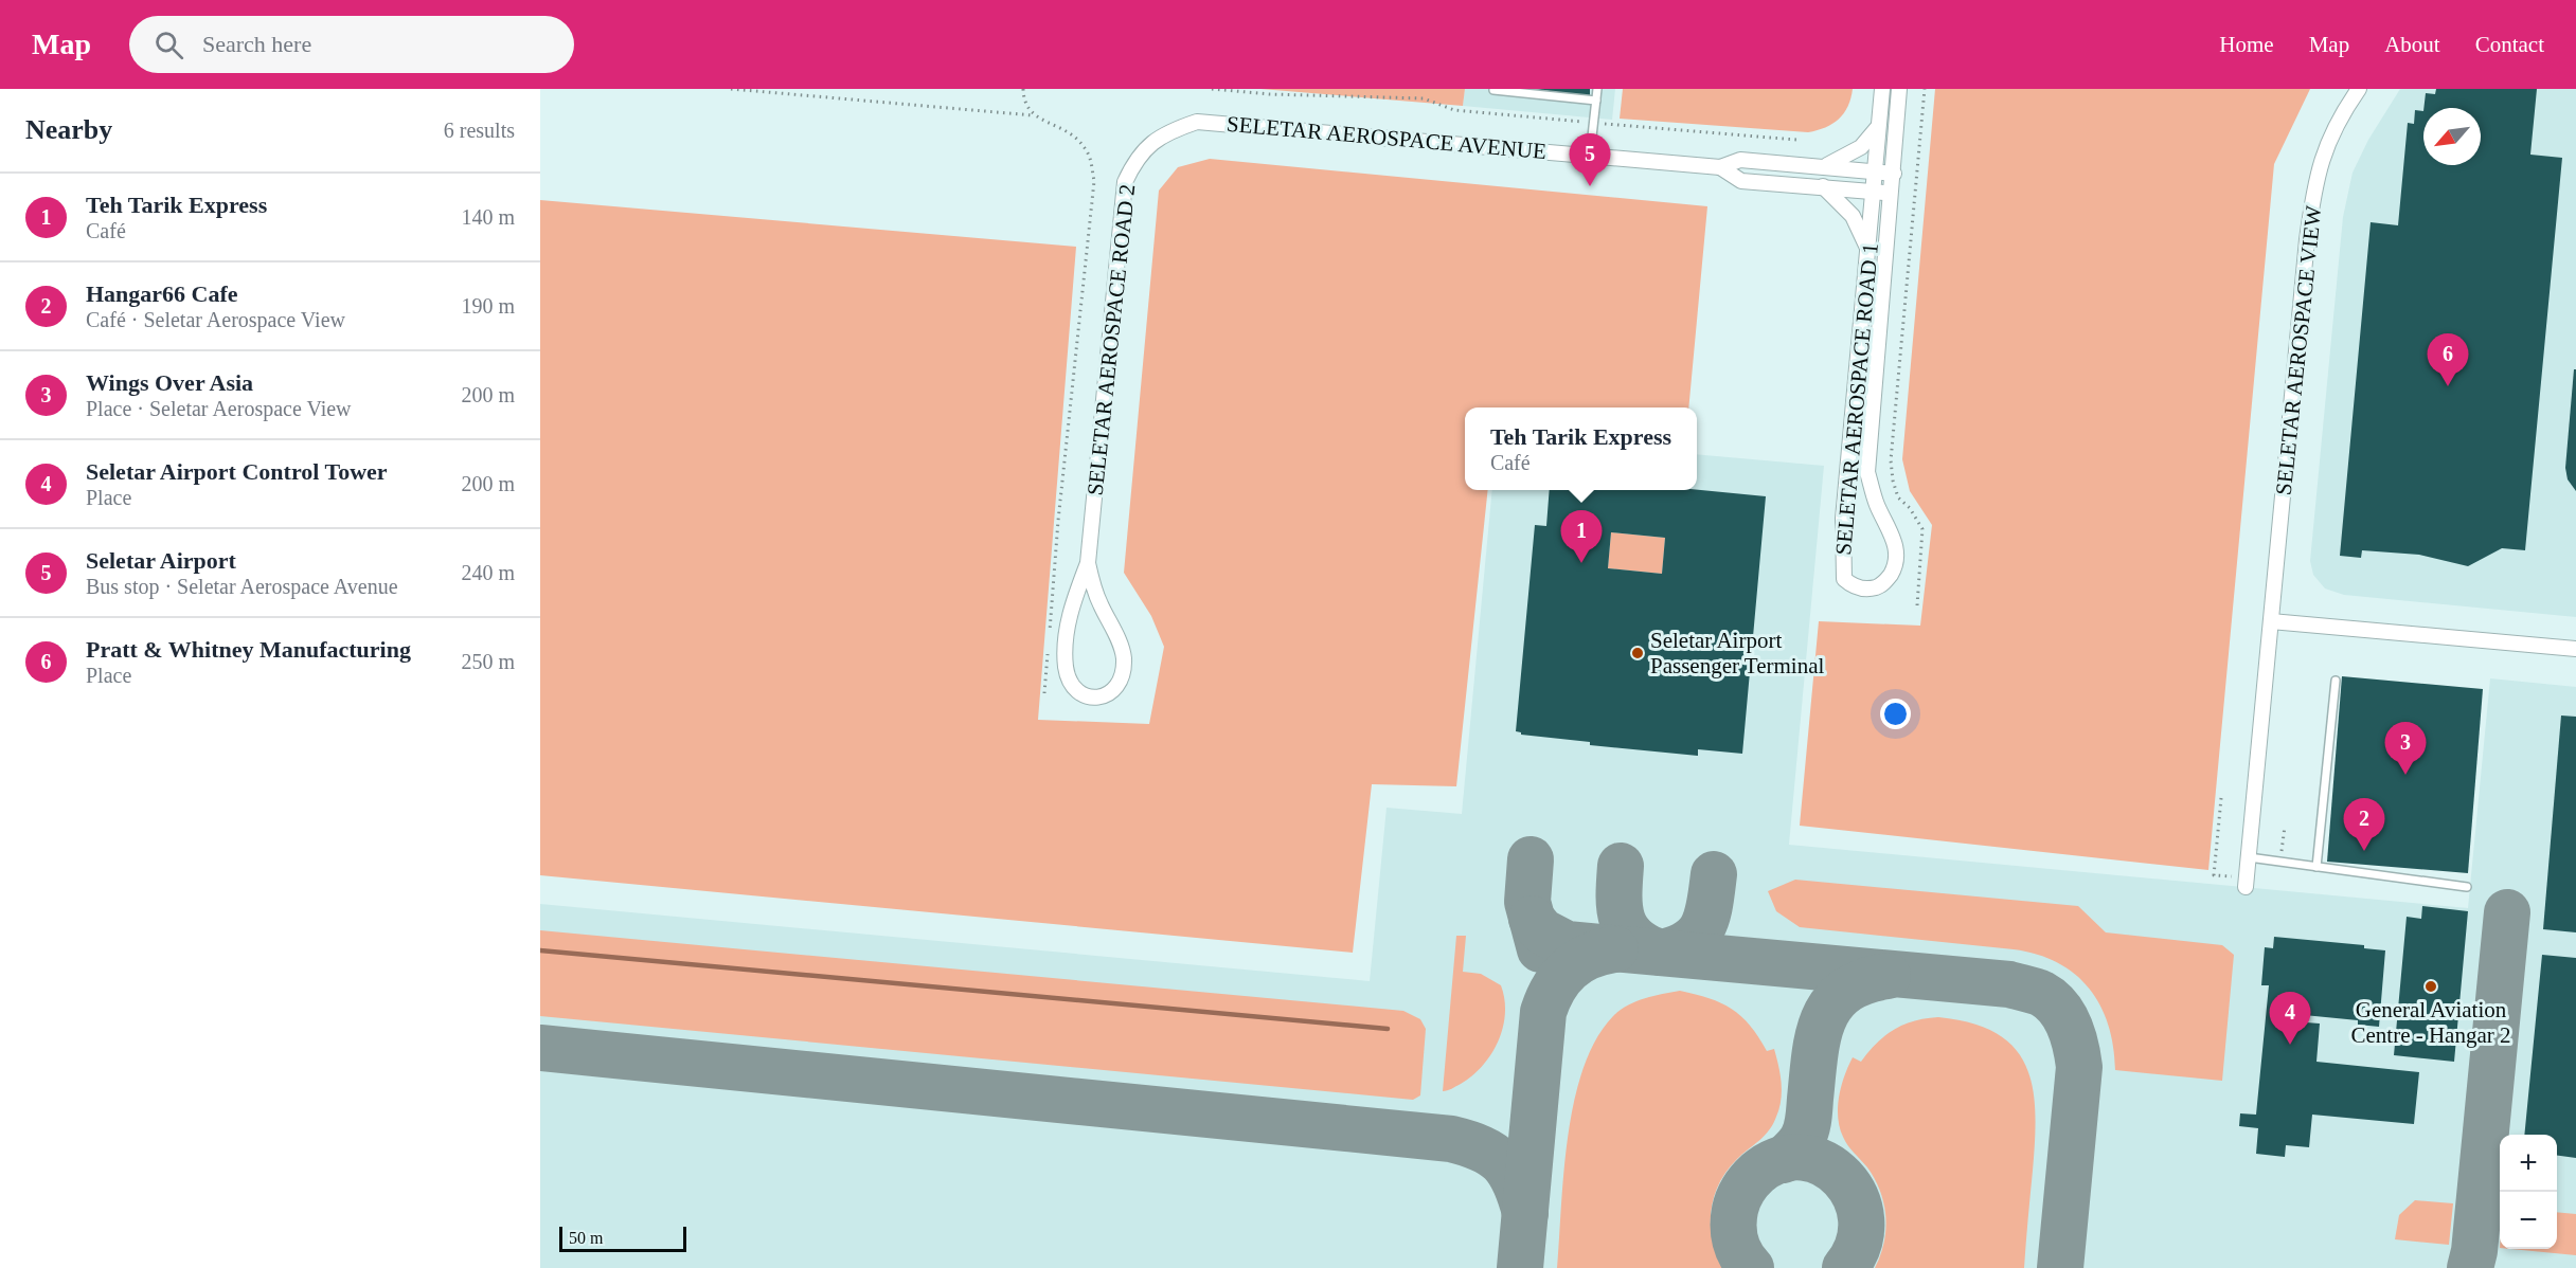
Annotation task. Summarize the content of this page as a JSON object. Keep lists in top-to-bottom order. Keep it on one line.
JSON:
{"streets":{"street":["SELETAR AEROSPACE AVENUE","SELETAR AEROSPACE ROAD 2","SELETAR AEROSPACE VIEW","SELETAR AEROSPACE ROAD 1"]},"crossings":[["SELETAR AEROSPACE AVENUE","SELETAR AEROSPACE ROAD 2"],["SELETAR AEROSPACE AVENUE","SELETAR AEROSPACE ROAD 1"]],"places":["Seletar Airport Passenger Terminal","General Aviation Centre - Hangar 2"],"scale_bar":"50 m","north":"bottom left","page":{"header":"Map","search":"Search here","nav":["Home","Map","About","Contact"],"heading":["Nearby","6 results"],"pins":["5","6","1","3","2","4"],"list":[{"mark":"1","name":"Teh Tarik Express","note":"Café","value":"140 m"},{"mark":"2","name":"Hangar66 Cafe","note":"Café · Seletar Aerospace View","value":"190 m"},{"mark":"3","name":"Wings Over Asia","note":"Place · Seletar Aerospace View","value":"200 m"},{"mark":"4","name":"Seletar Airport Control Tower","note":"Place","value":"200 m"},{"mark":"5","name":"Seletar Airport","note":"Bus stop · Seletar Aerospace Avenue","value":"240 m"},{"mark":"6","name":"Pratt & Whitney Manufacturing","note":"Place","value":"250 m"}],"popup":["Teh Tarik Express","Café"],"map_buttons":["+","−"],"scale":"50 m"}}
